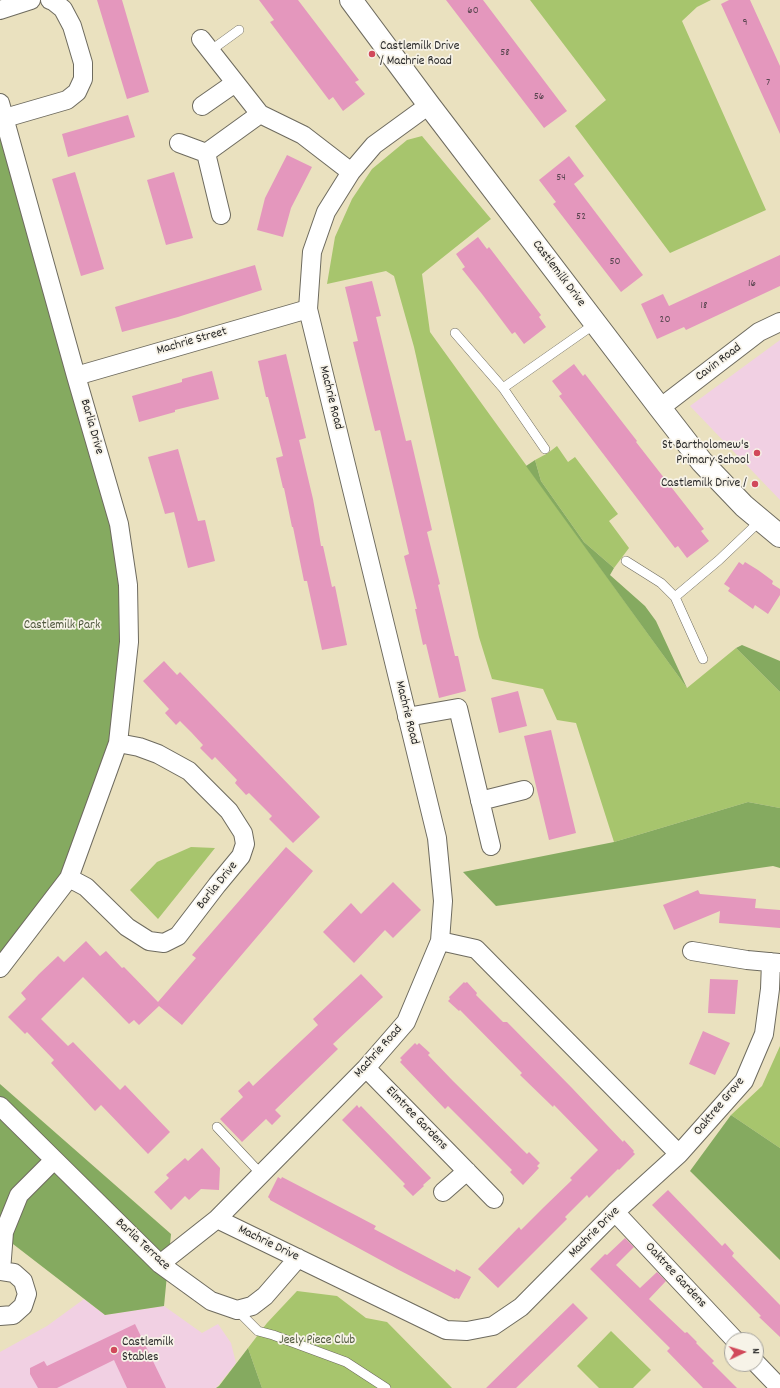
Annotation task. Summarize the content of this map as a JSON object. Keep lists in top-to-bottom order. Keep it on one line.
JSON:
{"streets":{"street":["Castlemilk Drive","Machrie Street","Cavin Road","Machrie Road","Barlia Drive","Oaktree Grove","Elmtree Gardens","Machrie Drive","Barlia Terrace","Oaktree Gardens"]},"crossings":[["Castlemilk Drive","Cavin Road"],["Castlemilk Drive","Machrie Road"],["Machrie Street","Machrie Road"],["Machrie Street","Barlia Drive"],["Machrie Road","Elmtree Gardens"],["Machrie Road","Machrie Drive"],["Machrie Road","Barlia Terrace"],["Oaktree Grove","Machrie Drive"],["Machrie Drive","Oaktree Gardens"]],"parks":["Castlemilk Park","Jeely Piece Club"],"places":["Castlemilk Drive / Machrie Road","St Bartholomew's Primary School","Castlemilk Drive /","Castlemilk Stables"],"house_numbers":["60","9","58","7","56","54","52","50","16","18","20"],"north":"right"}
